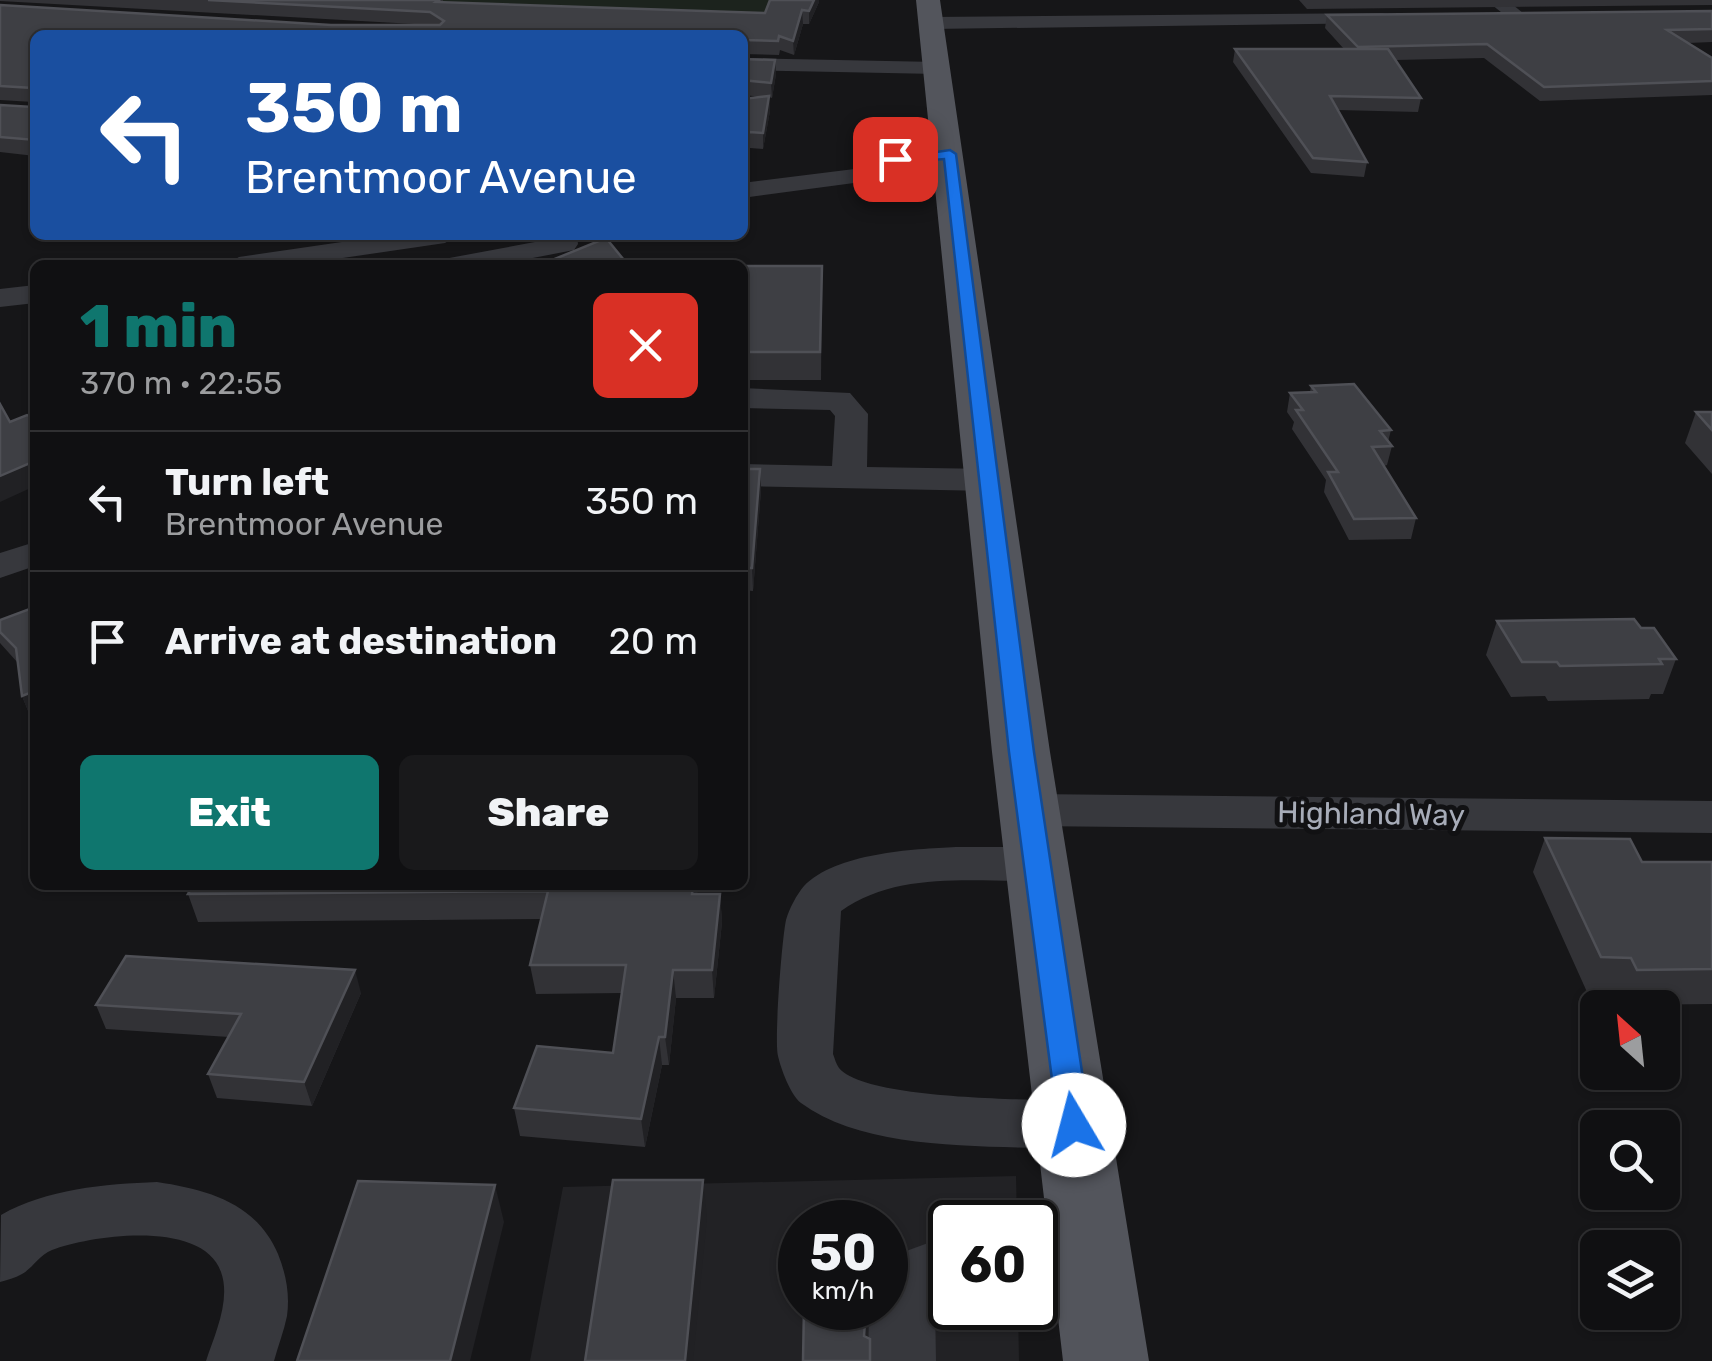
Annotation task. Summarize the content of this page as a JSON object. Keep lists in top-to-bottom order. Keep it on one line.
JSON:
{"streets":{"street":["Highland Way"]},"north":"top left","page":{"turn":["350 m","Brentmoor Avenue"],"heading":["1 min","370 m · 22:55"],"list":[{"name":"Turn left","note":"Brentmoor Avenue","value":"350 m"},{"name":"Arrive at destination","value":"20 m"}],"buttons":["Exit","Share"],"speed":"50 km/h","limit":"60"}}
